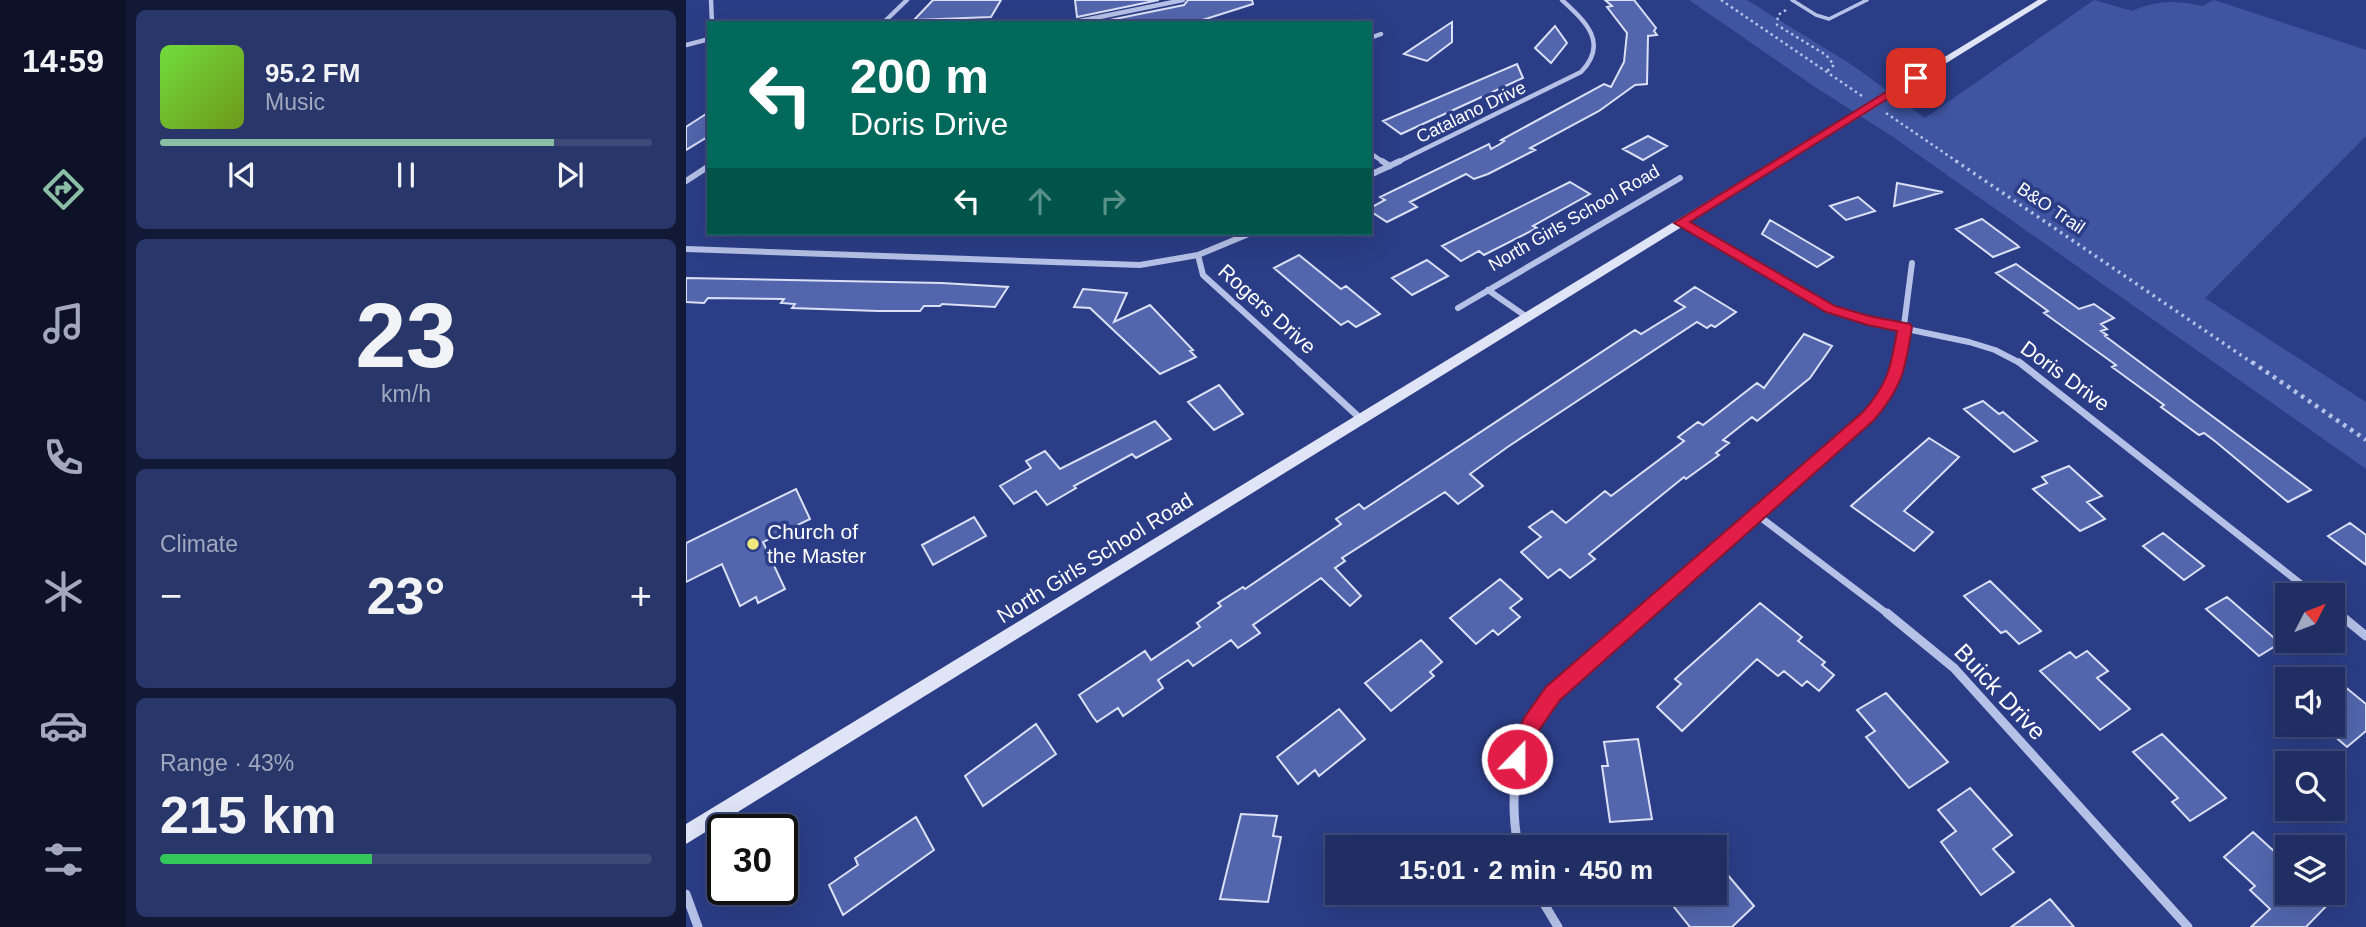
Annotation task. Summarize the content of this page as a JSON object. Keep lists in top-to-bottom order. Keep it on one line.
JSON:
{"streets":{"main road":["North Girls School Road"],"street":["Catalano Drive","Rogers Drive","Doris Drive","Buick Drive"],"path":["B&O Trail"]},"crossings":[["B&O Trail","North Girls School Road"],["North Girls School Road","Rogers Drive"],["North Girls School Road","Doris Drive"]],"places":["Church of the Master"],"north":"top right","page":{"tabs":"14:59","turn":["200 m","Doris Drive"],"song":["95.2 FM","Music"],"tile":[["23","km/h"],"Climate",["Range · 43%","215 km"]],"heat":["−","23°","+"],"limit":"30","trip":"15:01 · 2 min · 450 m"}}
